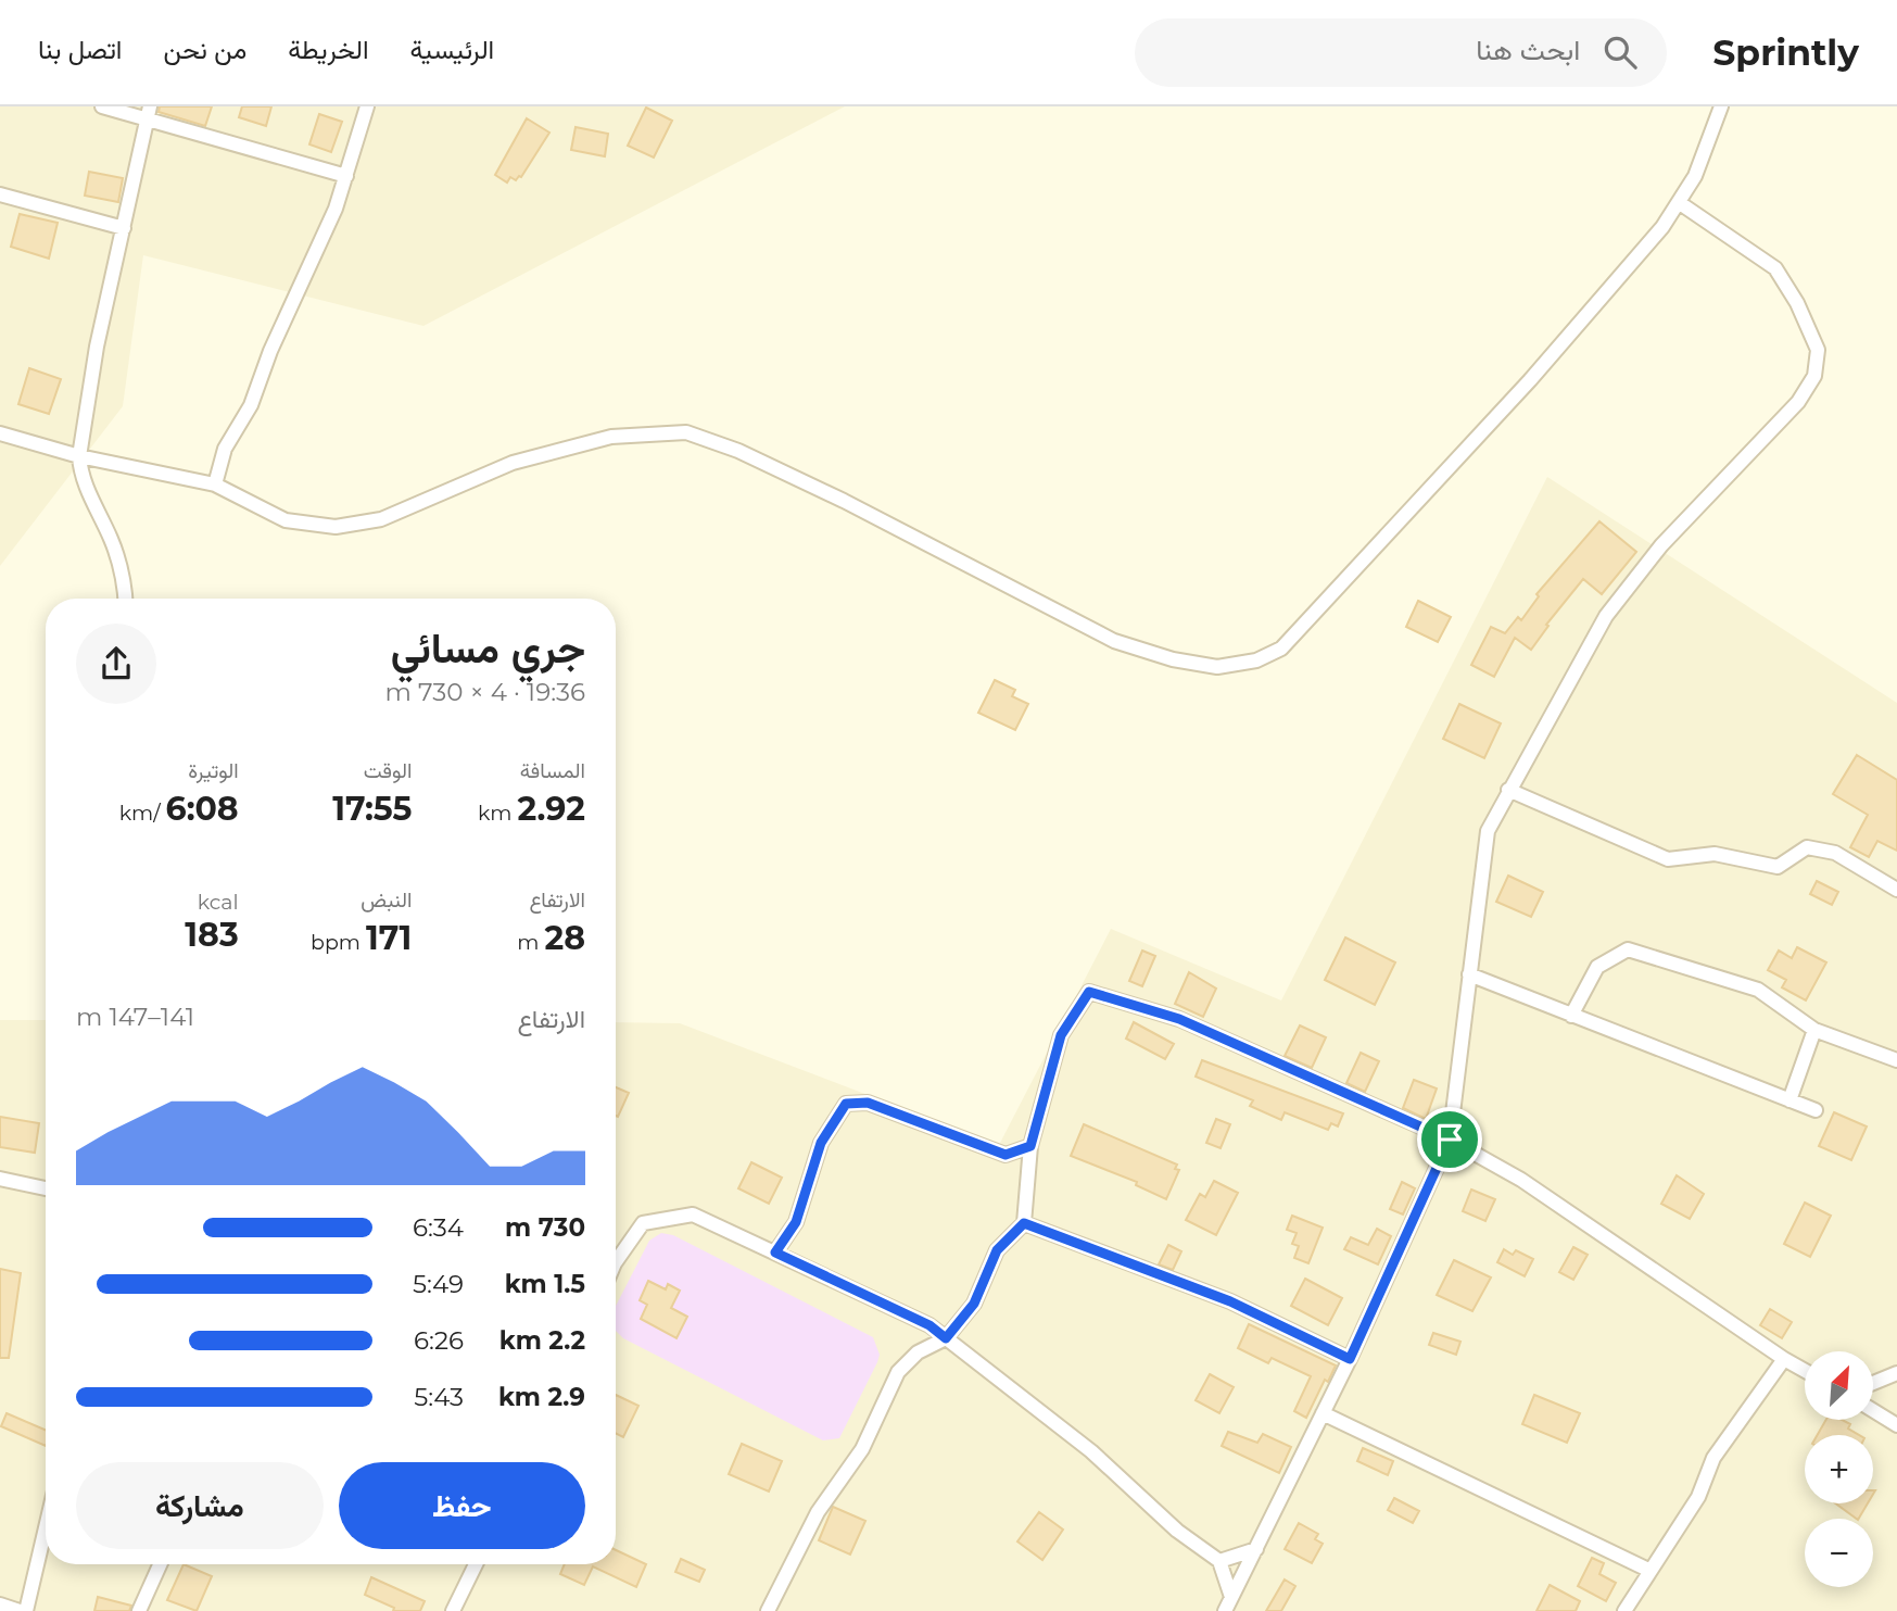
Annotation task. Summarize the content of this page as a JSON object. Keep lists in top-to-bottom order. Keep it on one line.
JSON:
{"north":"top right","page":{"header":"Sprintly","search":"ابحث هنا","nav":["الرئيسية","الخريطة","من نحن","اتصل بنا"],"heading":["جري مسائي","19:36 · 4 × 730 m"],"stats":[["المسافة","2.92 km"],["الوقت","17:55"],["الوتيرة","6:08 /km"],["الارتفاع","28 m"],["النبض","171 bpm"],["kcal","183"]],"chart":["الارتفاع","141–147 m"],"list":[{"name":"730 m","note":"6:34"},{"name":"1.5 km","note":"5:49"},{"name":"2.2 km","note":"6:26"},{"name":"2.9 km","note":"5:43"}],"map_buttons":["+","−"],"buttons":["حفظ","مشاركة"]}}
